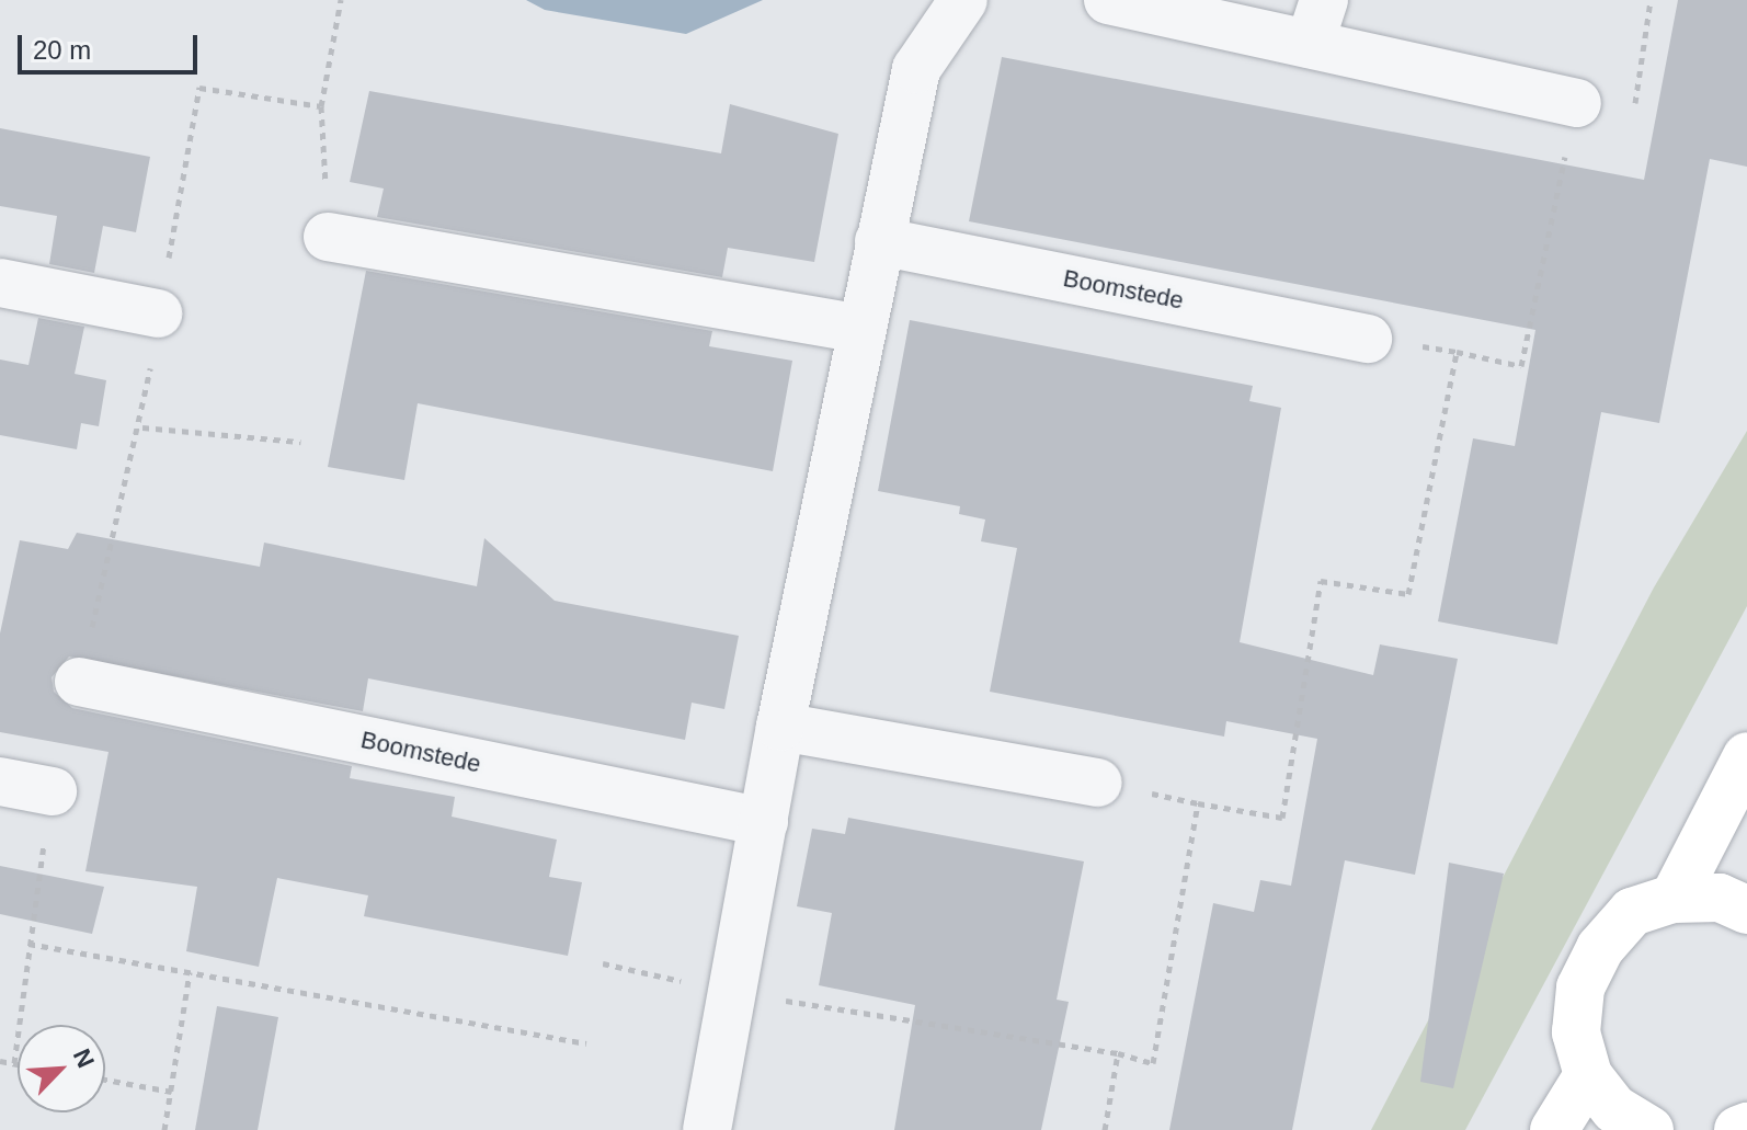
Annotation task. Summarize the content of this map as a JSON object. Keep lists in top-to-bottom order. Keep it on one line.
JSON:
{"streets":{"street":["Boomstede"]},"scale_bar":"20 m","north":"top right"}
